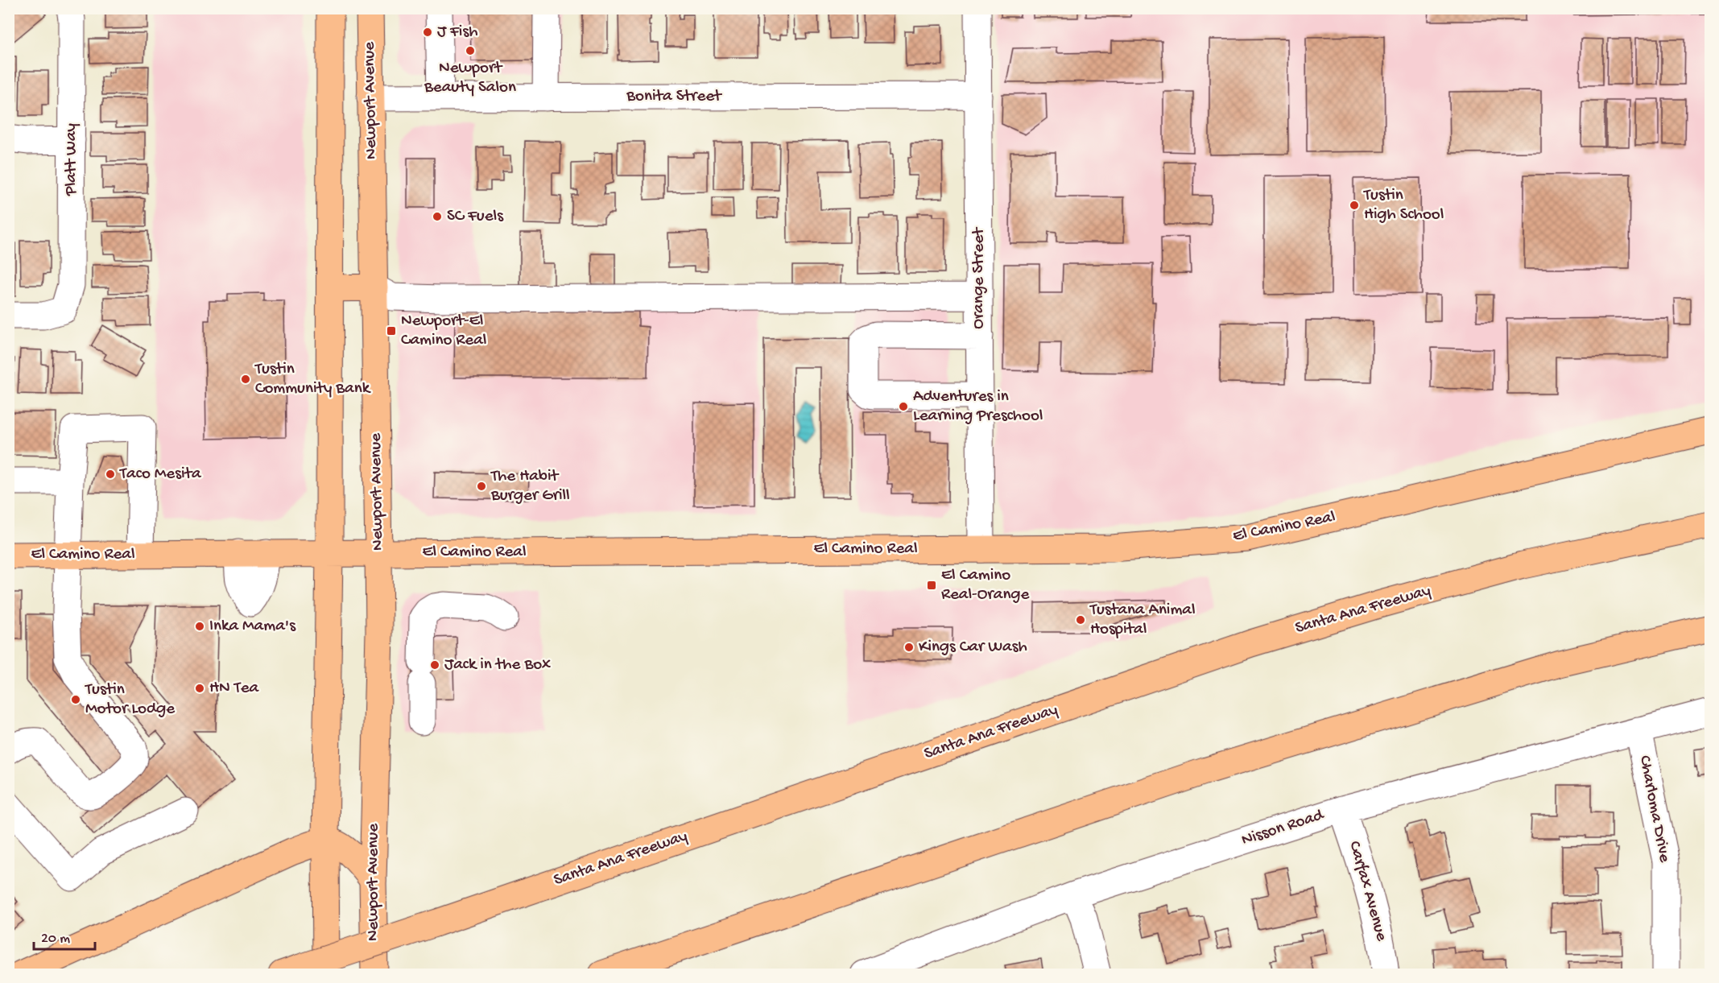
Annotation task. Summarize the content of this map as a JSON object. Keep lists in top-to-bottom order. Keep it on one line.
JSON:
{"streets":{"main road":["Newport Avenue","El Camino Real","Santa Ana Freeway"],"street":["Bonita Street","Platt Way","Orange Street","Charloma Drive","Nisson Road","Carfax Avenue"]},"crossings":[["Bonita Street","Newport Avenue"],["Bonita Street","Orange Street"],["Newport Avenue","El Camino Real"],["Orange Street","El Camino Real"],["Charloma Drive","Nisson Road"],["Nisson Road","Carfax Avenue"]],"places":{"other":["J Fish","Newport Beauty Salon","Tustin High School","SC Fuels","Tustin Community Bank","Adventures in Learning Preschool","Taco Mesita","The Habit Burger Grill","Tustana Animal Hospital","Inka Mama's","Kings Car Wash","Jack in the Box","HN Tea","Tustin Motor Lodge"],"transit":["Newport-El Camino Real","El Camino Real-Orange"]},"scale_bar":"20 m"}
